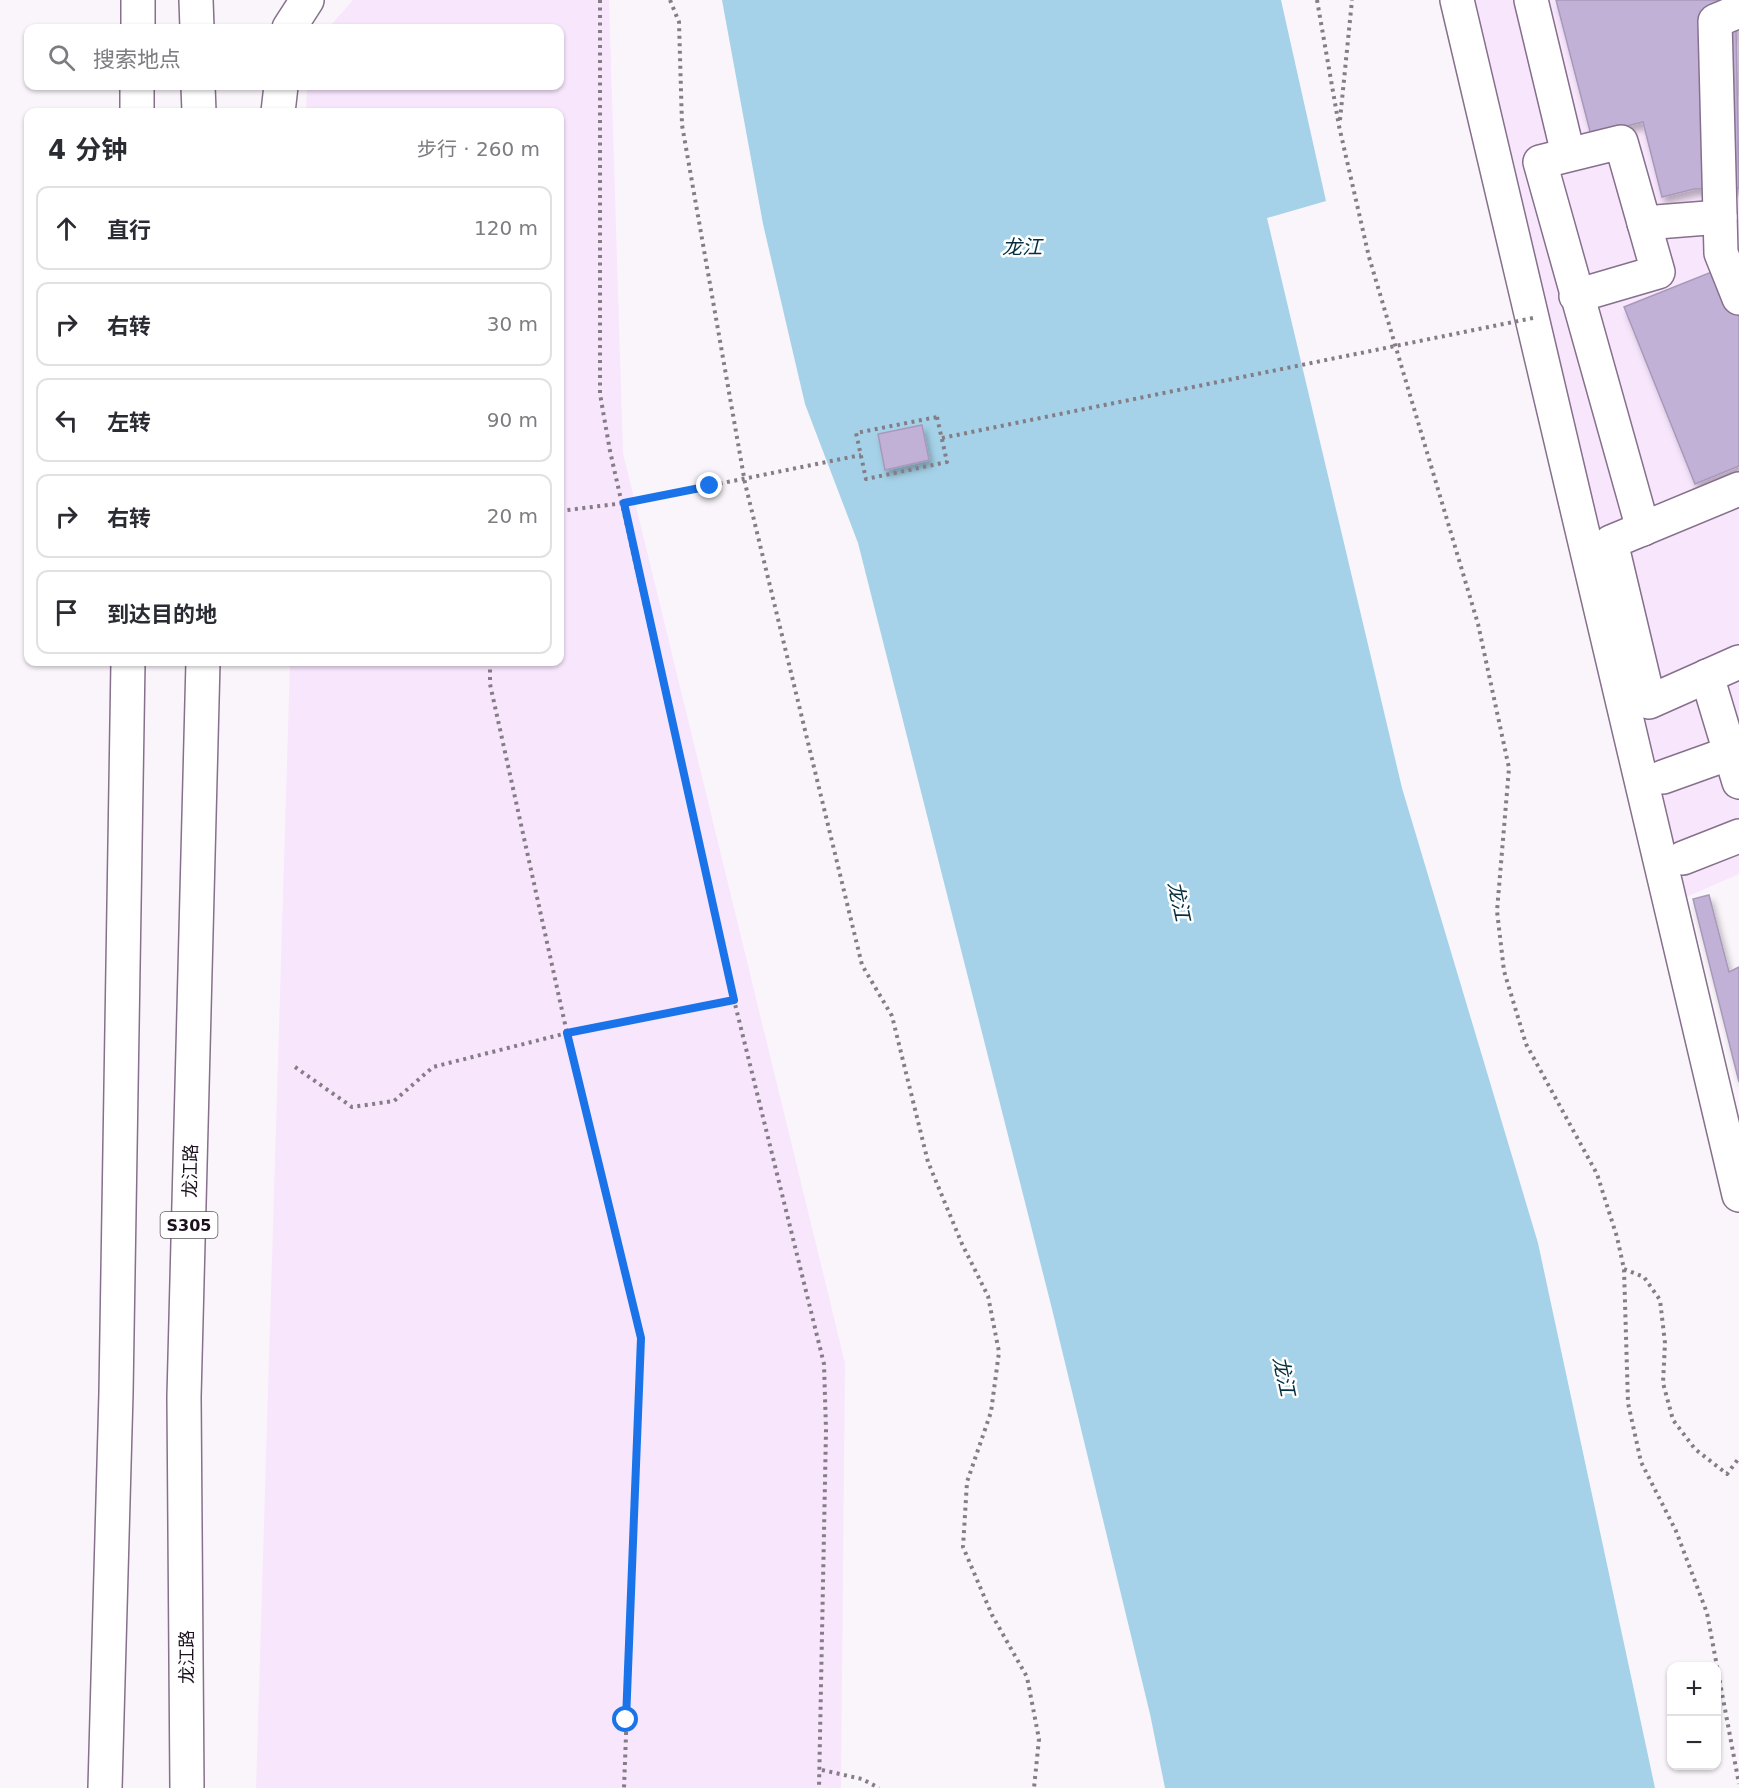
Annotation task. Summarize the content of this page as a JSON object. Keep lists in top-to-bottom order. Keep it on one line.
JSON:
{"streets":{"main road":["龙江路","S305"]},"water":["龙江"],"page":{"search":"搜索地点","heading":["4 分钟","步行 · 260 m"],"list":[["直行","120 m"],["右转","30 m"],["左转","90 m"],["右转","20 m"],"到达目的地"],"map_buttons":["+","−"]}}
